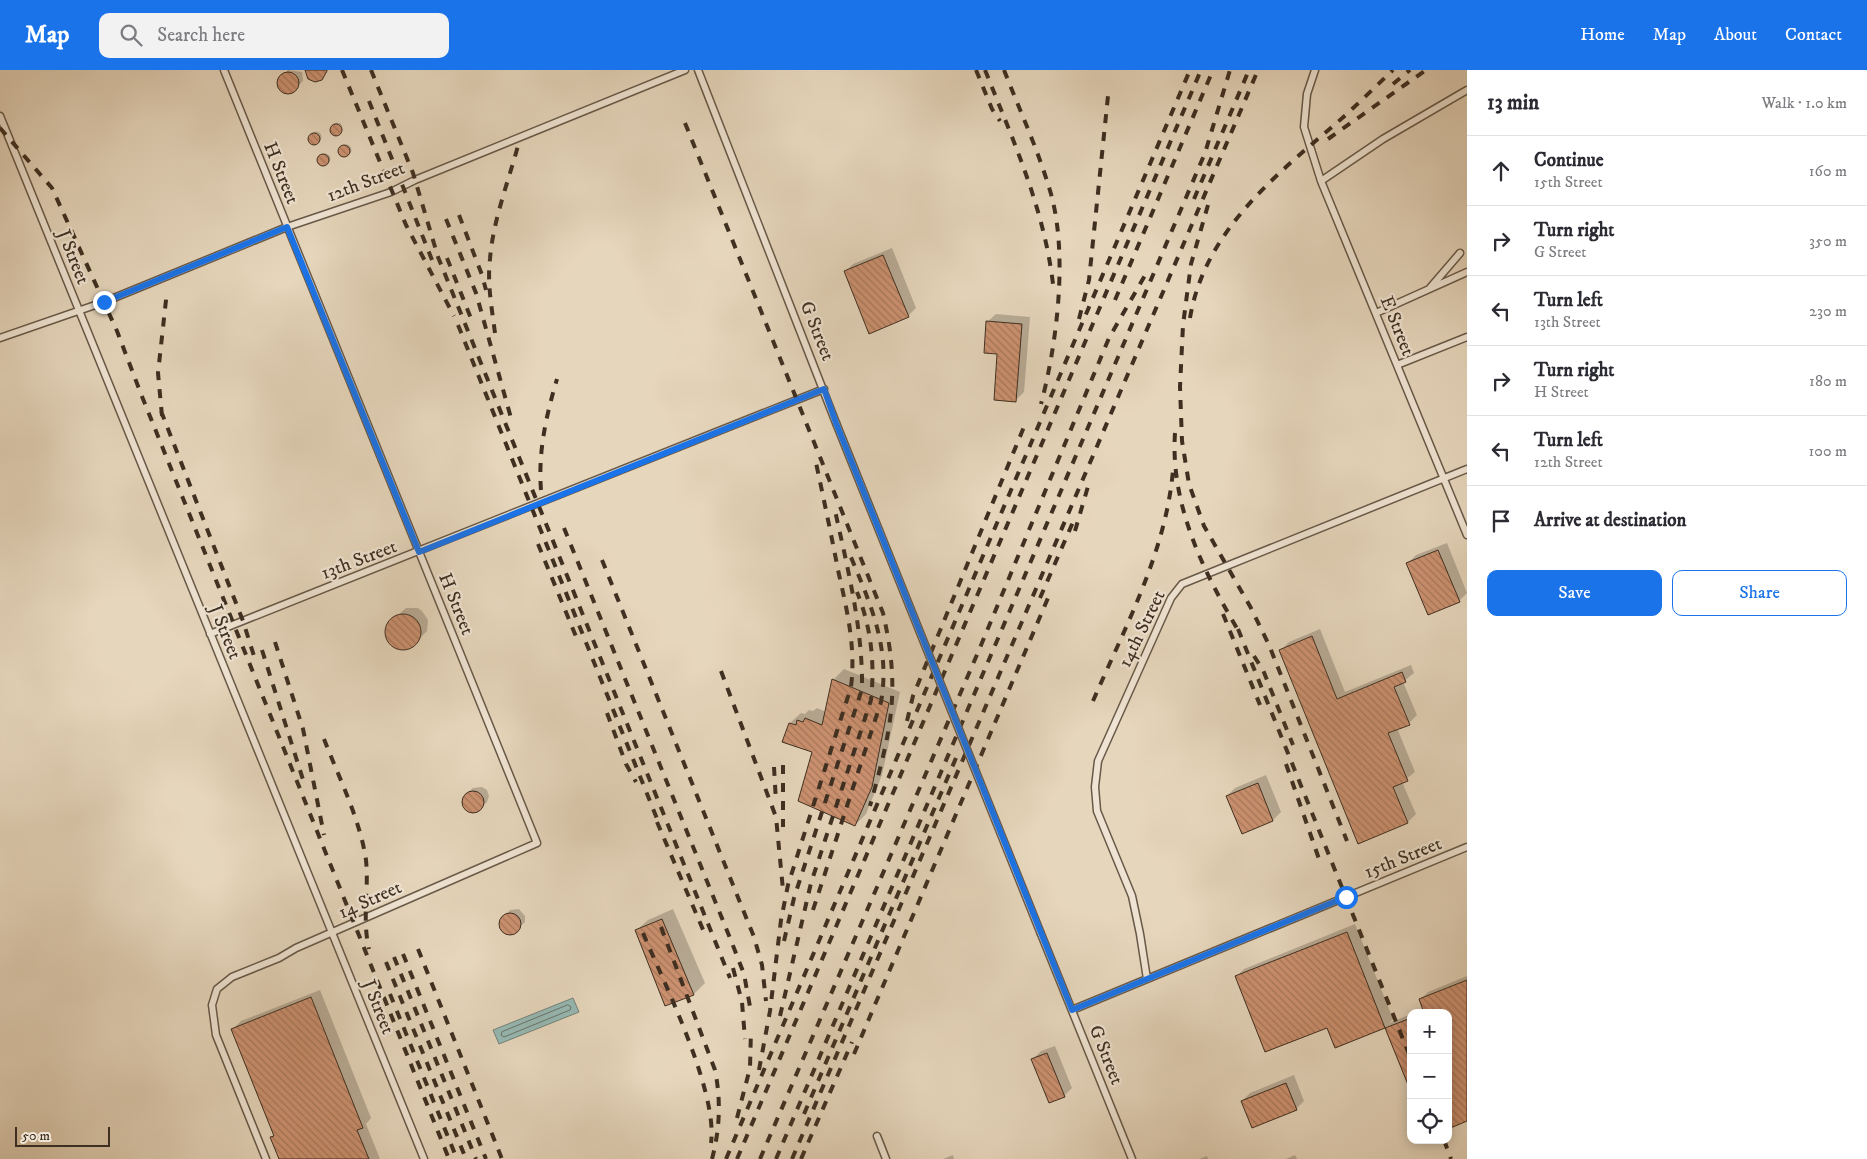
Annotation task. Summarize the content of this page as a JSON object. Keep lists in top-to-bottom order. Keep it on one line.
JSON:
{"streets":{"lane":["H Street","12th Street","J Street","E Street","G Street","13th Street","14th Street","15th Street","14 Street"]},"crossings":[["H Street","12th Street"],["H Street","13th Street"],["H Street","14 Street"],["12th Street","J Street"],["J Street","13th Street"],["J Street","14 Street"],["E Street","14th Street"],["G Street","13th Street"],["G Street","15th Street"],["14th Street","15th Street"]],"scale_bar":"50 m","page":{"header":"Map","search":"Search here","nav":["Home","Map","About","Contact"],"heading":["13 min","Walk · 1.0 km"],"list":[["Continue","15th Street","160 m"],["Turn right","G Street","350 m"],["Turn left","13th Street","230 m"],["Turn right","H Street","180 m"],["Turn left","12th Street","100 m"],"Arrive at destination"],"buttons":["Save","Share"],"map_buttons":["+","−"],"scale":"50 m"}}
